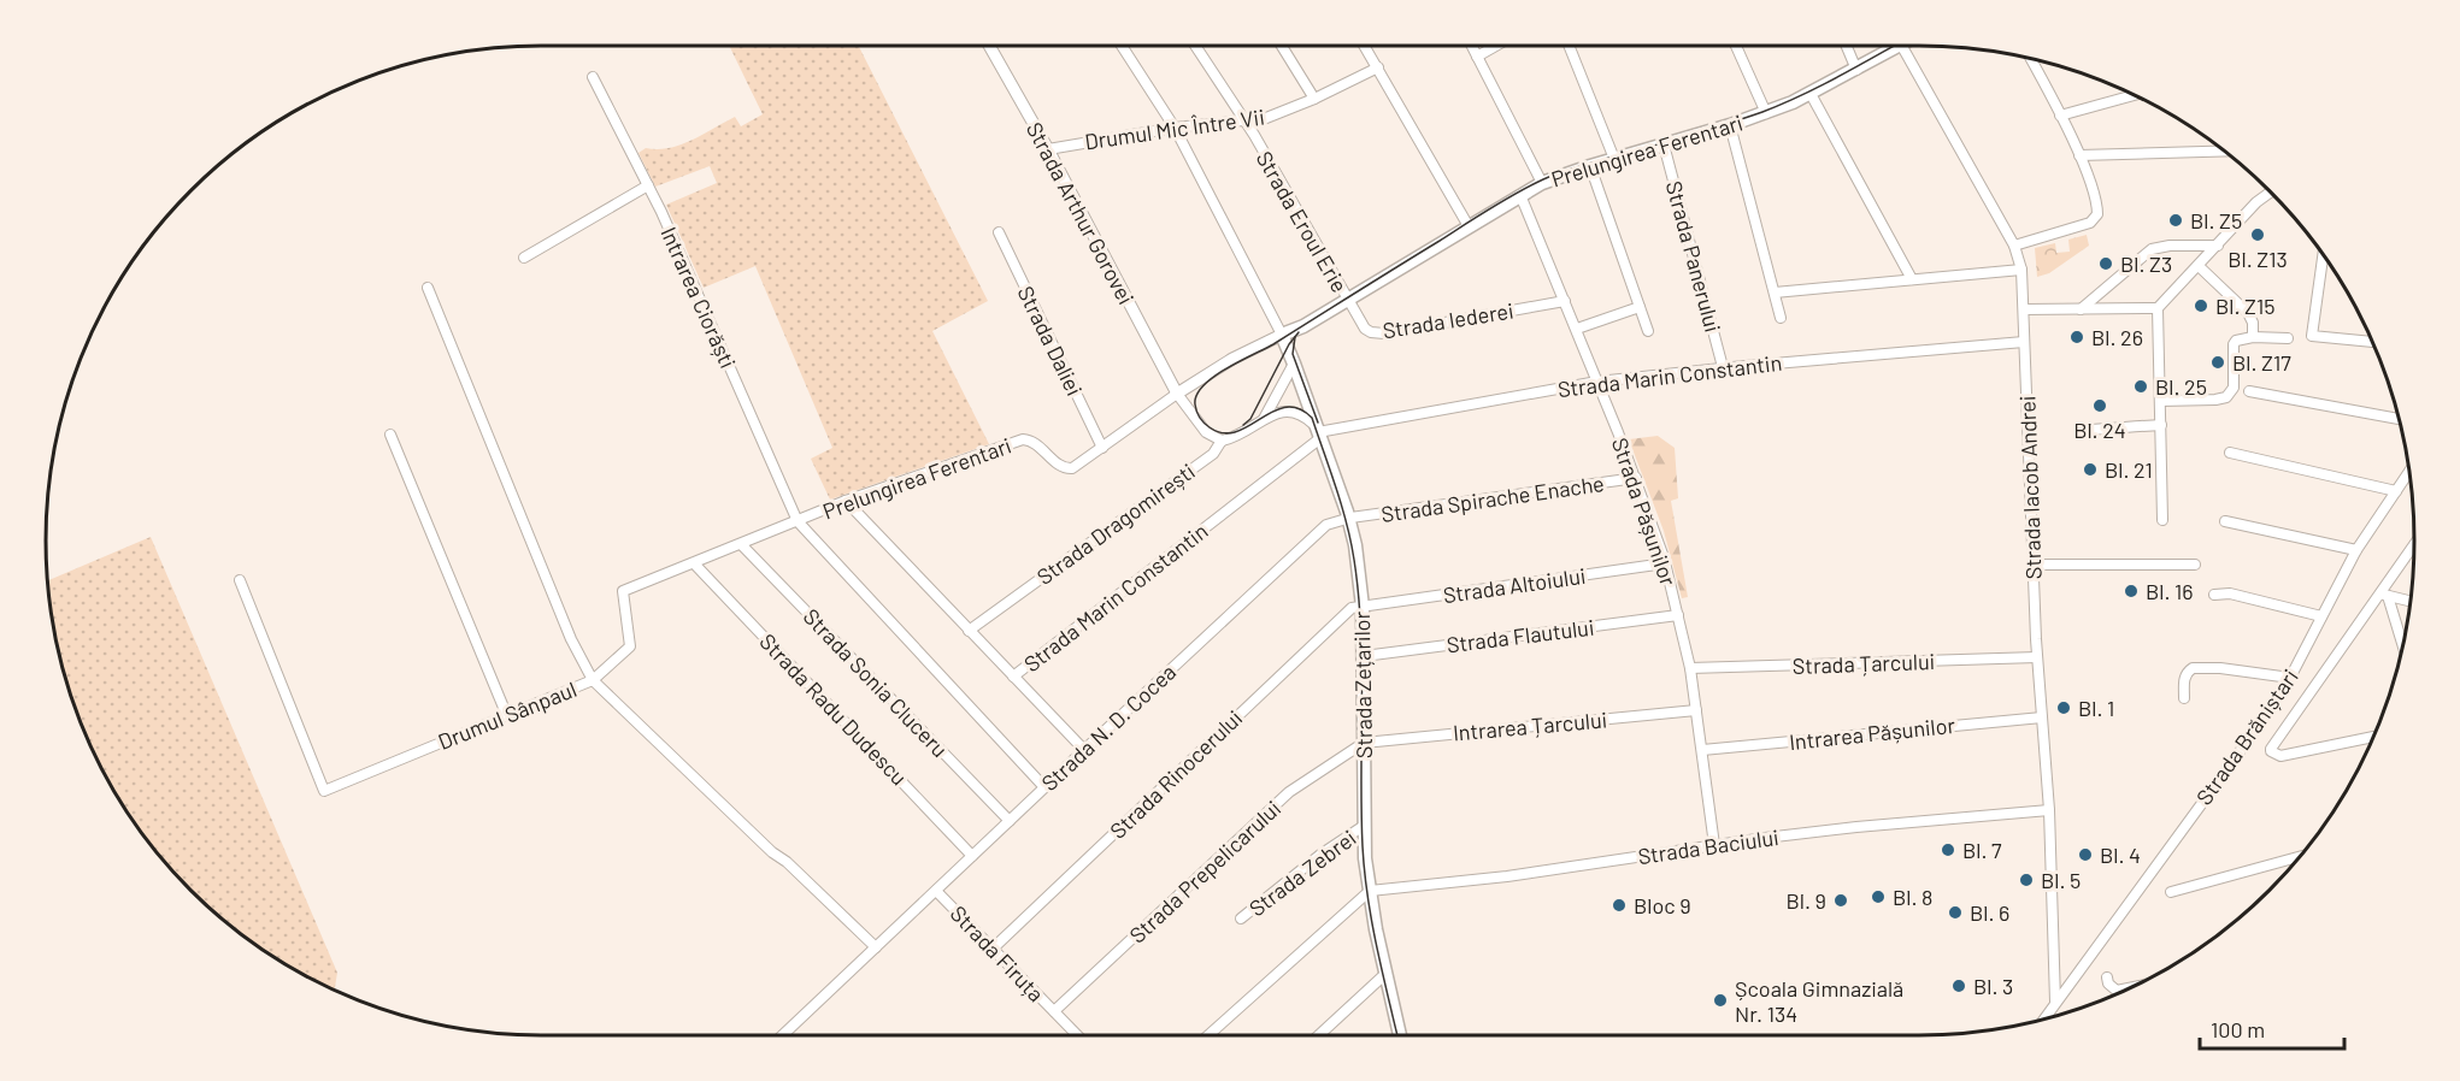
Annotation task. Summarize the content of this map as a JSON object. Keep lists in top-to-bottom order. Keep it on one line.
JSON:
{"streets":{"main road":["Prelungirea Ferentari","Strada Zețarilor"],"street":["Drumul Mic Între Vii","Strada Arthur Gorovei","Strada Eroul Erie","Strada Panerului","Intrarea Ciorăști","Strada Iederei","Strada Daliei","Strada Marin Constantin","Strada Iacob Andrei","Strada Spirache Enache","Strada Pășunilor","Strada Dragomirești","Strada Altoiului","Strada Flautului","Strada Țarcului","Strada Sonia Cluceru","Strada Radu Dudescu","Drumul Sânpaul","Intrarea Țarcului","Strada N. D. Cocea","Intrarea Pășunilor","Strada Brăniștari","Strada Rinocerului","Strada Baciului","Strada Prepelicarului","Strada Zebrei","Strada Firuța"]},"crossings":[["Drumul Mic Între Vii","Strada Arthur Gorovei"],["Drumul Mic Între Vii","Strada Eroul Erie"],["Prelungirea Ferentari","Strada Arthur Gorovei"],["Prelungirea Ferentari","Strada Eroul Erie"],["Prelungirea Ferentari","Strada Panerului"],["Prelungirea Ferentari","Intrarea Ciorăști"],["Prelungirea Ferentari","Strada Iederei"],["Prelungirea Ferentari","Strada Daliei"],["Prelungirea Ferentari","Strada Pășunilor"],["Prelungirea Ferentari","Strada Sonia Cluceru"],["Prelungirea Ferentari","Strada Zețarilor"],["Prelungirea Ferentari","Strada Radu Dudescu"],["Prelungirea Ferentari","Drumul Sânpaul"],["Strada Eroul Erie","Strada Iederei"],["Strada Panerului","Strada Marin Constantin"],["Intrarea Ciorăști","Strada N. D. Cocea"],["Strada Iederei","Strada Pășunilor"],["Strada Marin Constantin","Strada Iacob Andrei"],["Strada Marin Constantin","Strada Pășunilor"],["Strada Marin Constantin","Strada Dragomirești"],["Strada Marin Constantin","Strada Zețarilor"],["Strada Iacob Andrei","Strada Țarcului"],["Strada Iacob Andrei","Intrarea Pășunilor"],["Strada Iacob Andrei","Strada Brăniștari"],["Strada Iacob Andrei","Strada Baciului"],["Strada Spirache Enache","Strada Pășunilor"],["Strada Spirache Enache","Strada Zețarilor"],["Strada Spirache Enache","Strada N. D. Cocea"],["Strada Pășunilor","Strada Altoiului"],["Strada Pășunilor","Strada Flautului"],["Strada Pășunilor","Strada Țarcului"],["Strada Pășunilor","Intrarea Țarcului"],["Strada Pășunilor","Intrarea Pășunilor"],["Strada Pășunilor","Strada Baciului"],["Strada Dragomirești","Strada Zețarilor"],["Strada Altoiului","Strada Zețarilor"],["Strada Altoiului","Strada Rinocerului"],["Strada Flautului","Strada Zețarilor"],["Strada Sonia Cluceru","Strada N. D. Cocea"],["Strada Zețarilor","Intrarea Țarcului"],["Strada Zețarilor","Strada N. D. Cocea"],["Strada Zețarilor","Strada Rinocerului"],["Strada Zețarilor","Strada Baciului"],["Strada Zețarilor","Strada Prepelicarului"],["Strada Zețarilor","Strada Zebrei"],["Strada Radu Dudescu","Strada N. D. Cocea"],["Intrarea Țarcului","Strada Prepelicarului"],["Strada N. D. Cocea","Strada Firuța"],["Strada Rinocerului","Strada Firuța"],["Strada Prepelicarului","Strada Firuța"]],"places":["Bl. Z5","Bl. Z13","Bl. Z3","Bl. Z15","Bl. 26","Bl. Z17","Bl. 25","Bl. 24","Bl. 21","Bl. 16","Bl. 1","Bl. 7","Bl. 4","Bl. 5","Bl. 8","Bl. 9","Bloc 9","Bl. 6","Bl. 3","Școala Gimnazială Nr. 134"],"scale_bar":"100 m"}
